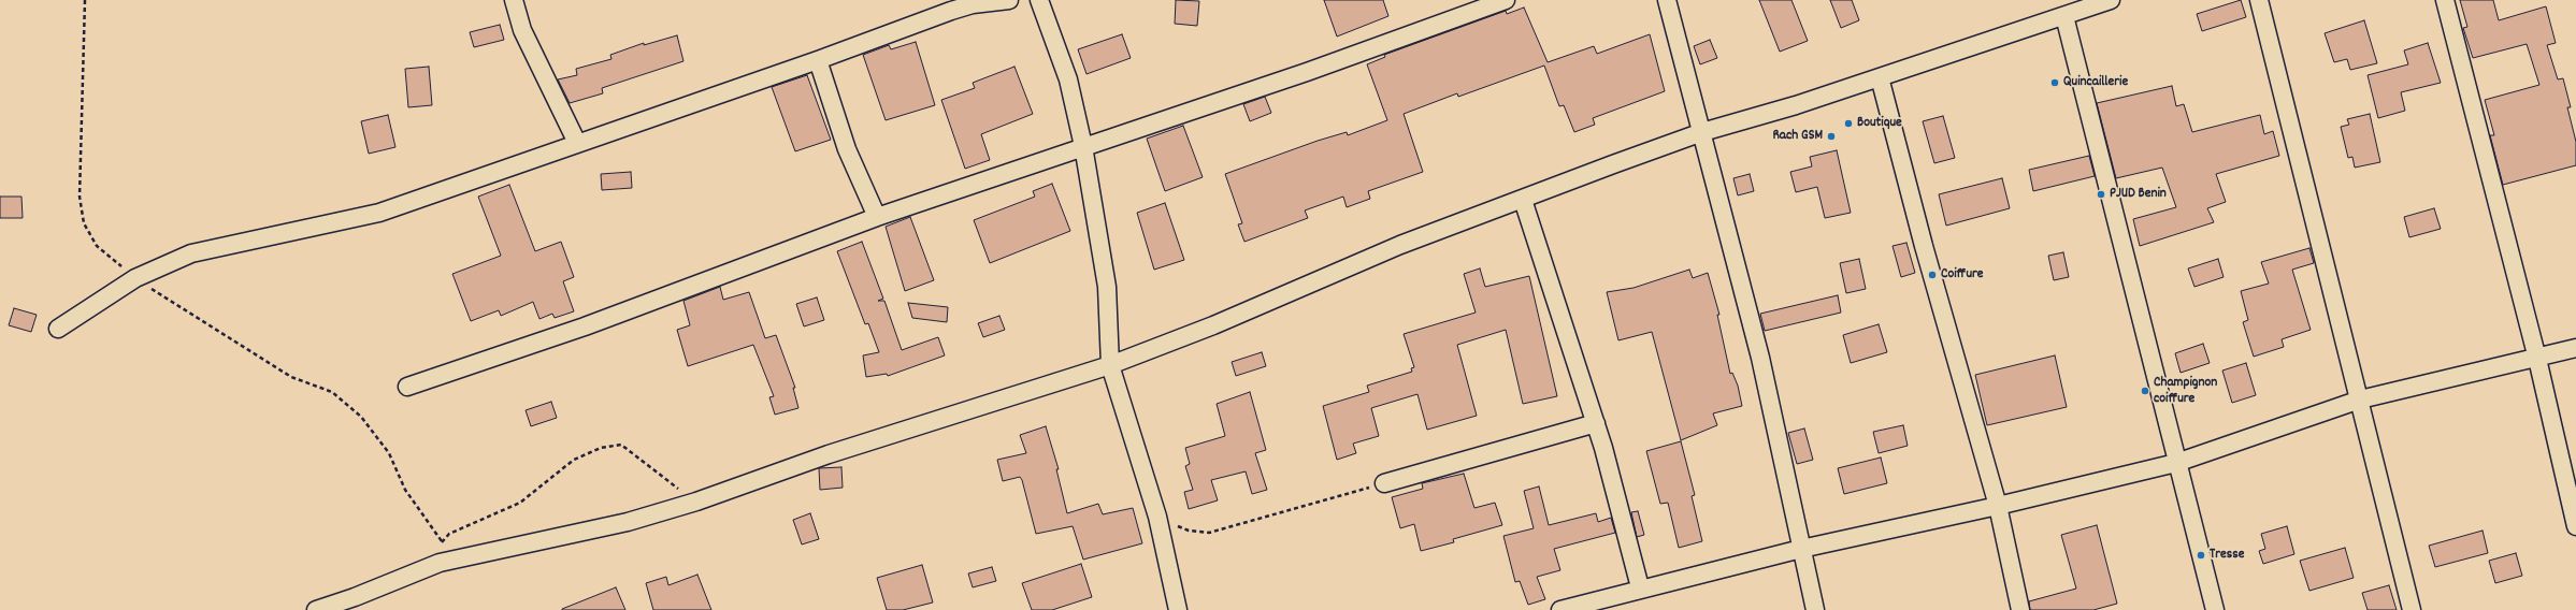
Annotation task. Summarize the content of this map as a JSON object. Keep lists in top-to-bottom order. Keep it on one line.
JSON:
{"places":["Quincaillerie","Boutique","Rach GSM","PJUD Benin","Coiffure","Champignon coiffure","Tresse"]}
